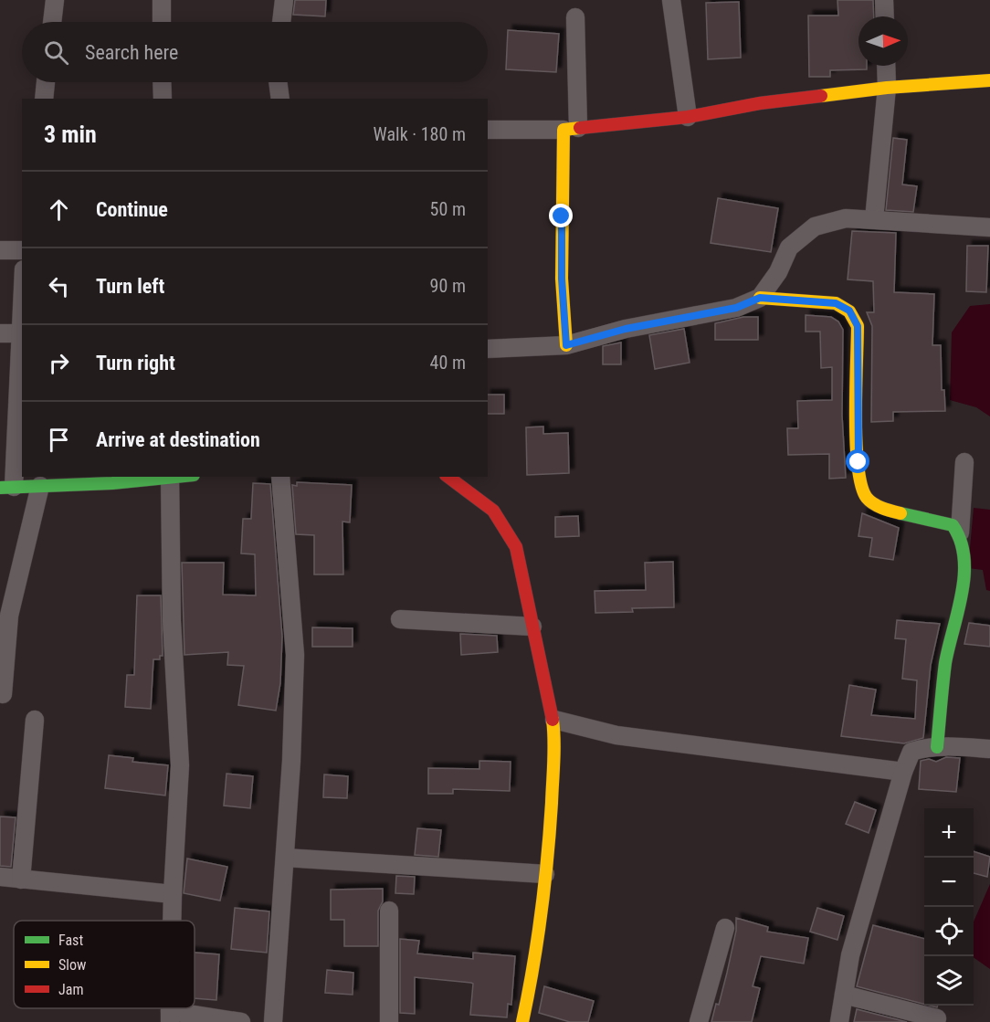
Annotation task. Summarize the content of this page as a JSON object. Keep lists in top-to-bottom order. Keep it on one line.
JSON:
{"legend":["Fast","Slow","Jam"],"north":"right","page":{"search":"Search here","heading":["3 min","Walk · 180 m"],"list":[["Continue","50 m"],["Turn left","90 m"],["Turn right","40 m"],"Arrive at destination"],"map_buttons":["+","−"]}}
